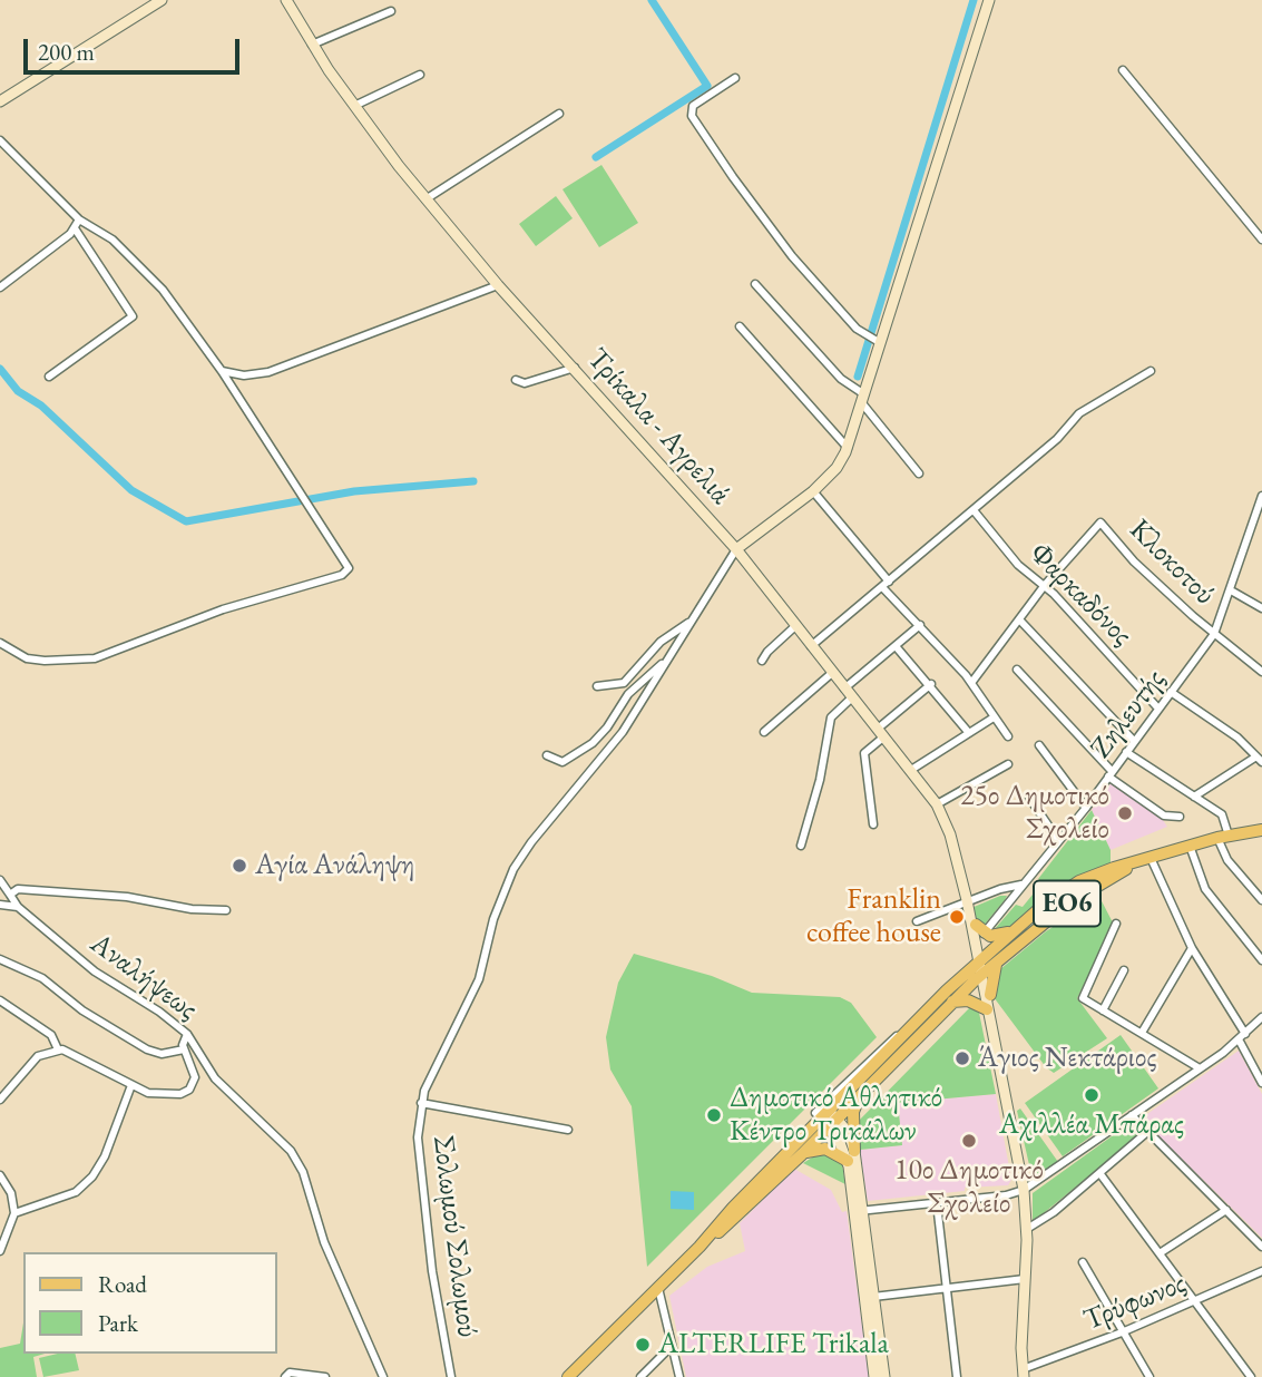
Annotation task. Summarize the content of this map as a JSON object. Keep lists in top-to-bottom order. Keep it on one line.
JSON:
{"streets":{"main road":["Τρίκαλα - Αγρελιά","ΕΟ6"],"street":["Κλοκοτού","Φαρκαδόνος","Ζηλευτής","Αναλήψεως","Σολωμού Σολωμού","Τρύφωνος"]},"crossings":[["Τρίκαλα - Αγρελιά","Ζηλευτής"],["Τρίκαλα - Αγρελιά","ΕΟ6"],["Κλοκοτού","Φαρκαδόνος"],["Κλοκοτού","Ζηλευτής"],["Φαρκαδόνος","Ζηλευτής"]],"places":["25ο Δημοτικό Σχολείο","Αγία Ανάληψη","Franklin coffee house","Άγιος Νεκτάριος","Αχιλλέα Μπάρας","Δημοτικό Αθλητικό Κέντρο Τρικάλων","10ο Δημοτικό Σχολείο","ALTERLIFE Trikala"],"legend":["Road","Park"],"scale_bar":"200 m"}
